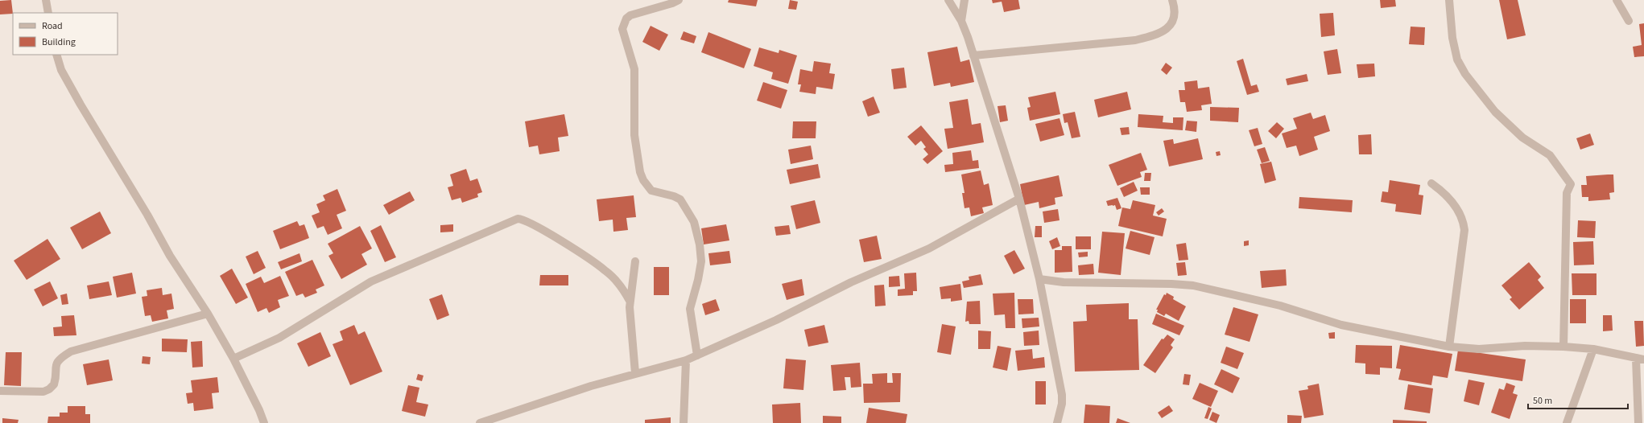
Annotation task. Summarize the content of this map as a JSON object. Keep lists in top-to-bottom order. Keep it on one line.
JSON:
{"legend":["Road","Building"],"scale_bar":"50 m"}
